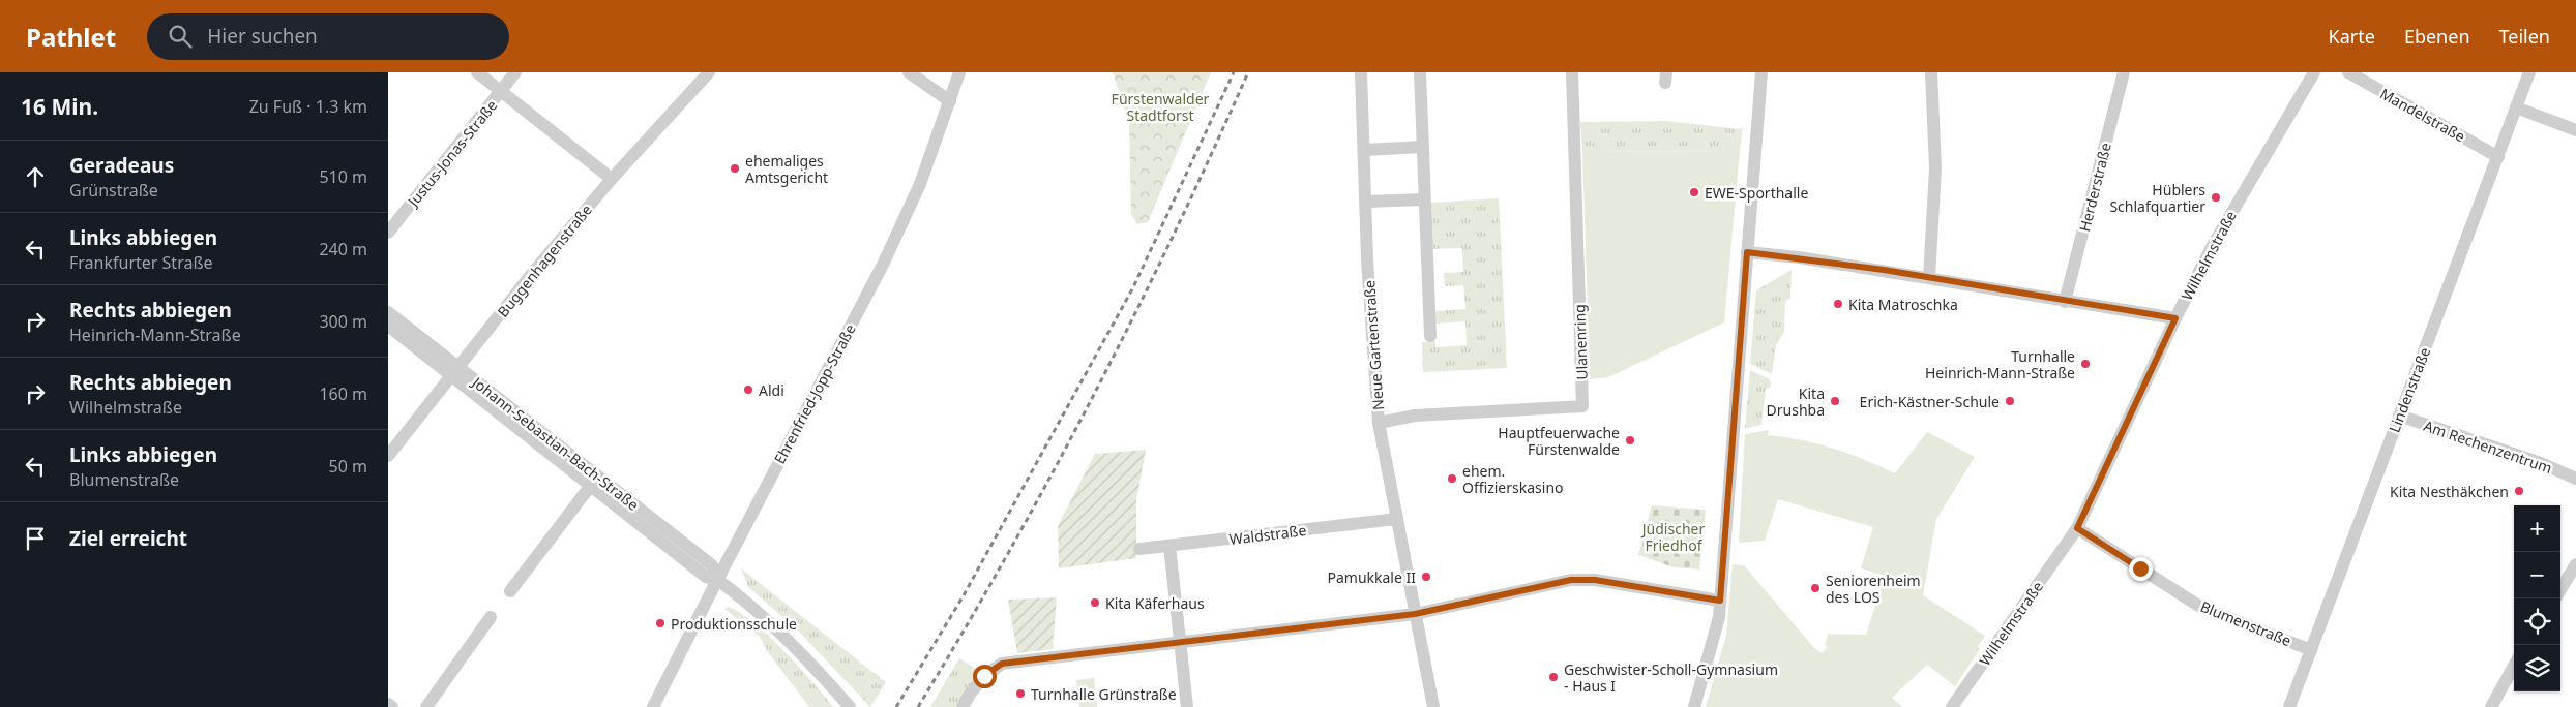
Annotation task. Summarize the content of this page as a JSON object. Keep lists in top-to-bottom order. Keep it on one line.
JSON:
{"streets":{"street":["Mandelstraße","Justus-Jonas-Straße","Herderstraße","Wilhelmstraße","Buggenhagenstraße","Ulanenring","Neue Gartenstraße","Lindenstraße","Ehrenfried-Jopp-Straße","Johann-Sebastian-Bach-Straße","Am Rechenzentrum","Waldstraße","Blumenstraße"]},"crossings":[["Mandelstraße","Lindenstraße"],["Wilhelmstraße","Blumenstraße"],["Buggenhagenstraße","Johann-Sebastian-Bach-Straße"],["Ulanenring","Neue Gartenstraße"],["Neue Gartenstraße","Waldstraße"],["Lindenstraße","Am Rechenzentrum"],["Lindenstraße","Blumenstraße"],["Ehrenfried-Jopp-Straße","Johann-Sebastian-Bach-Straße"]],"parks":["Fürstenwalder Stadtforst","Jüdischer Friedhof"],"places":["ehemaliges Amtsgericht","EWE-Sporthalle","Hüblers Schlafquartier","Kita Matroschka","Turnhalle Heinrich-Mann-Straße","Aldi","Kita Drushba","Erich-Kästner-Schule","Hauptfeuerwache Fürstenwalde","ehem. Offizierskasino","Kita Nesthäkchen","Pamukkale II","Seniorenheim des LOS","Kita Käferhaus","Produktionsschule","Geschwister-Scholl-Gymnasium - Haus I","Turnhalle Grünstraße"],"page":{"header":"Pathlet","search":"Hier suchen","nav":["Karte","Ebenen","Teilen"],"heading":["16 Min.","Zu Fuß · 1.3 km"],"list":[["Geradeaus","Grünstraße","510 m"],["Links abbiegen","Frankfurter Straße","240 m"],["Rechts abbiegen","Heinrich-Mann-Straße","300 m"],["Rechts abbiegen","Wilhelmstraße","160 m"],["Links abbiegen","Blumenstraße","50 m"],"Ziel erreicht"],"map_buttons":["+","−"]}}
